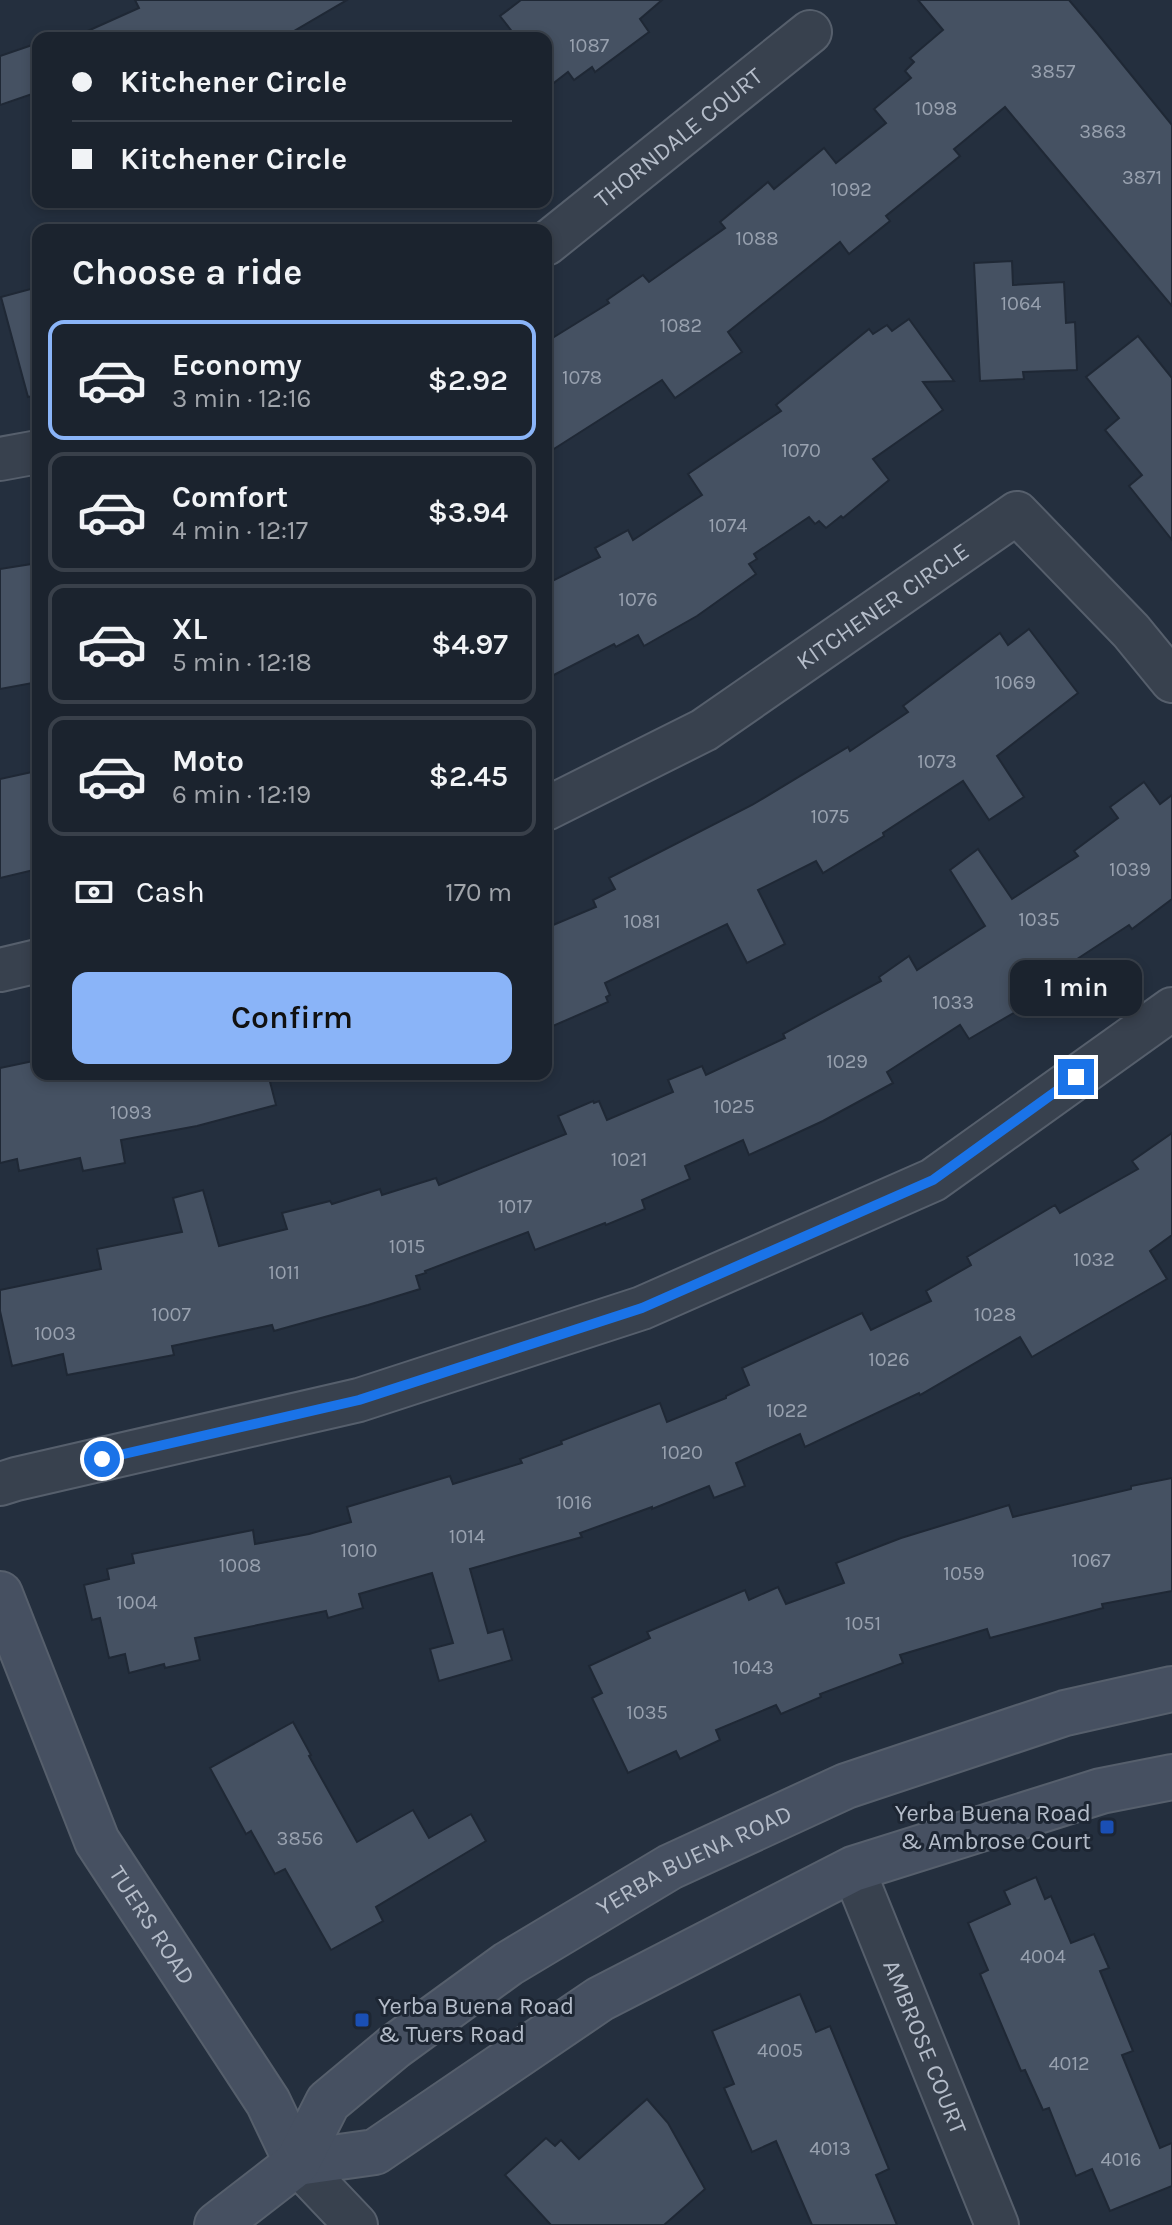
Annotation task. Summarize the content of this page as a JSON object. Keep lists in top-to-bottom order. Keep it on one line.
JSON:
{"streets":{"main road":["YERBA BUENA ROAD","TUERS ROAD"],"street":["THORNDALE COURT","KITCHENER CIRCLE","AMBROSE COURT"]},"crossings":[["YERBA BUENA ROAD","TUERS ROAD"],["YERBA BUENA ROAD","AMBROSE COURT"]],"places":{"transit":["Yerba Buena Road & Ambrose Court","Yerba Buena Road & Tuers Road"]},"house_numbers":["1087","3857","1098","3863","3871","1092","1088","1064","1082","1078","1070","1074","1076","1069","1073","1075","1039","1035","1081","1033","1029","1025","1093","1021","1017","1015","1032","1011","1007","1028","1003","1026","1022","1020","1016","1014","1010","1067","1008","1059","1004","1051","1043","1035","3856","4004","4005","4012","4013","4016"],"page":{"banner":["Kitchener Circle","Kitchener Circle"],"heading":"Choose a ride","list":[{"name":"Economy","note":"3 min · 12:16","value":"$2.92"},{"name":"Comfort","note":"4 min · 12:17","value":"$3.94"},{"name":"XL","note":"5 min · 12:18","value":"$4.97"},{"name":"Moto","note":"6 min · 12:19","value":"$2.45"}],"pay":["Cash","170 m"],"buttons":"Confirm","bubble":"1 min"}}
